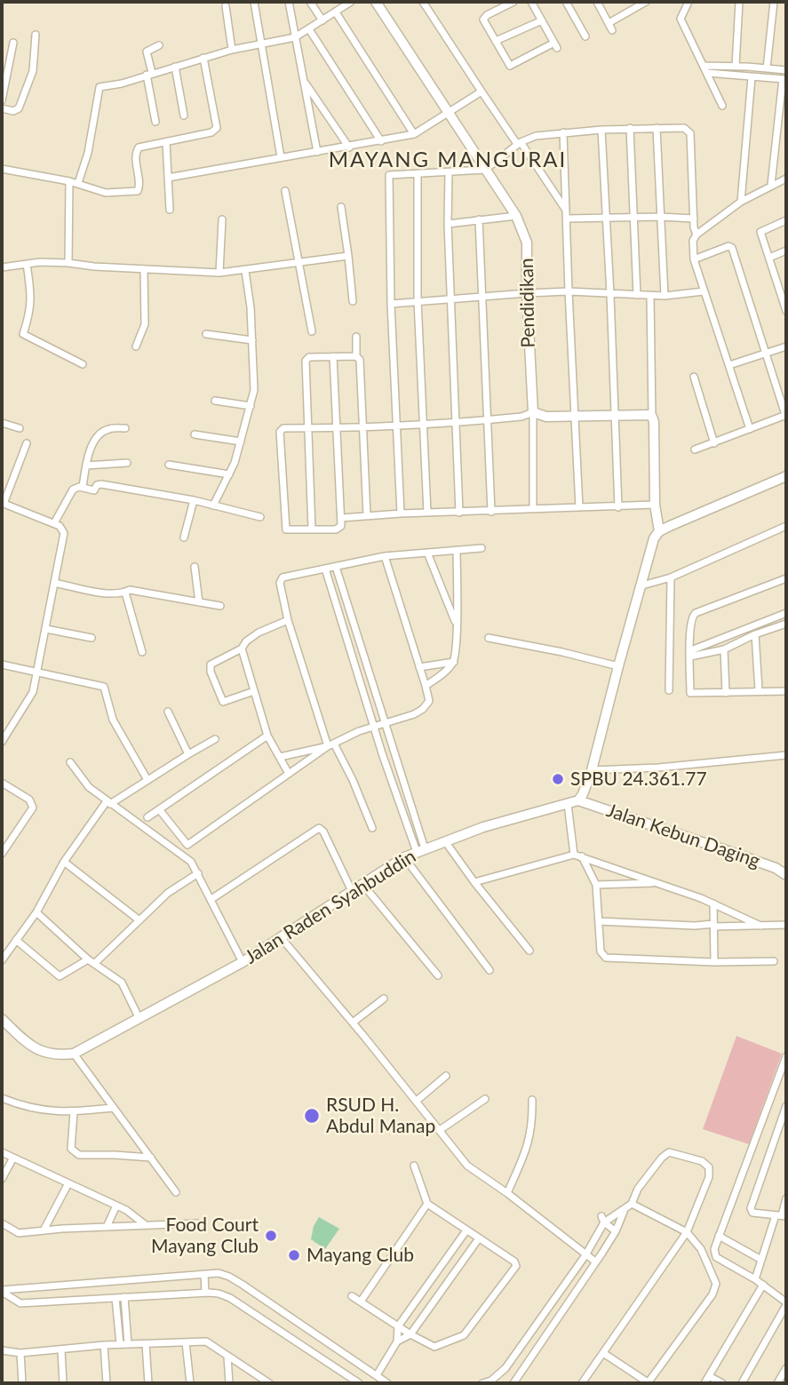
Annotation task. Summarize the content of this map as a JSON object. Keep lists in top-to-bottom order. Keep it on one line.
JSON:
{"streets":{"main road":["Pendidikan","Jalan Kebun Daging","Jalan Raden Syahbuddin"]},"crossings":[["Jalan Kebun Daging","Jalan Raden Syahbuddin"]],"districts":["MAYANG MANGURAI"],"places":["SPBU 24.361.77","RSUD H. Abdul Manap","Food Court Mayang Club","Mayang Club"]}
